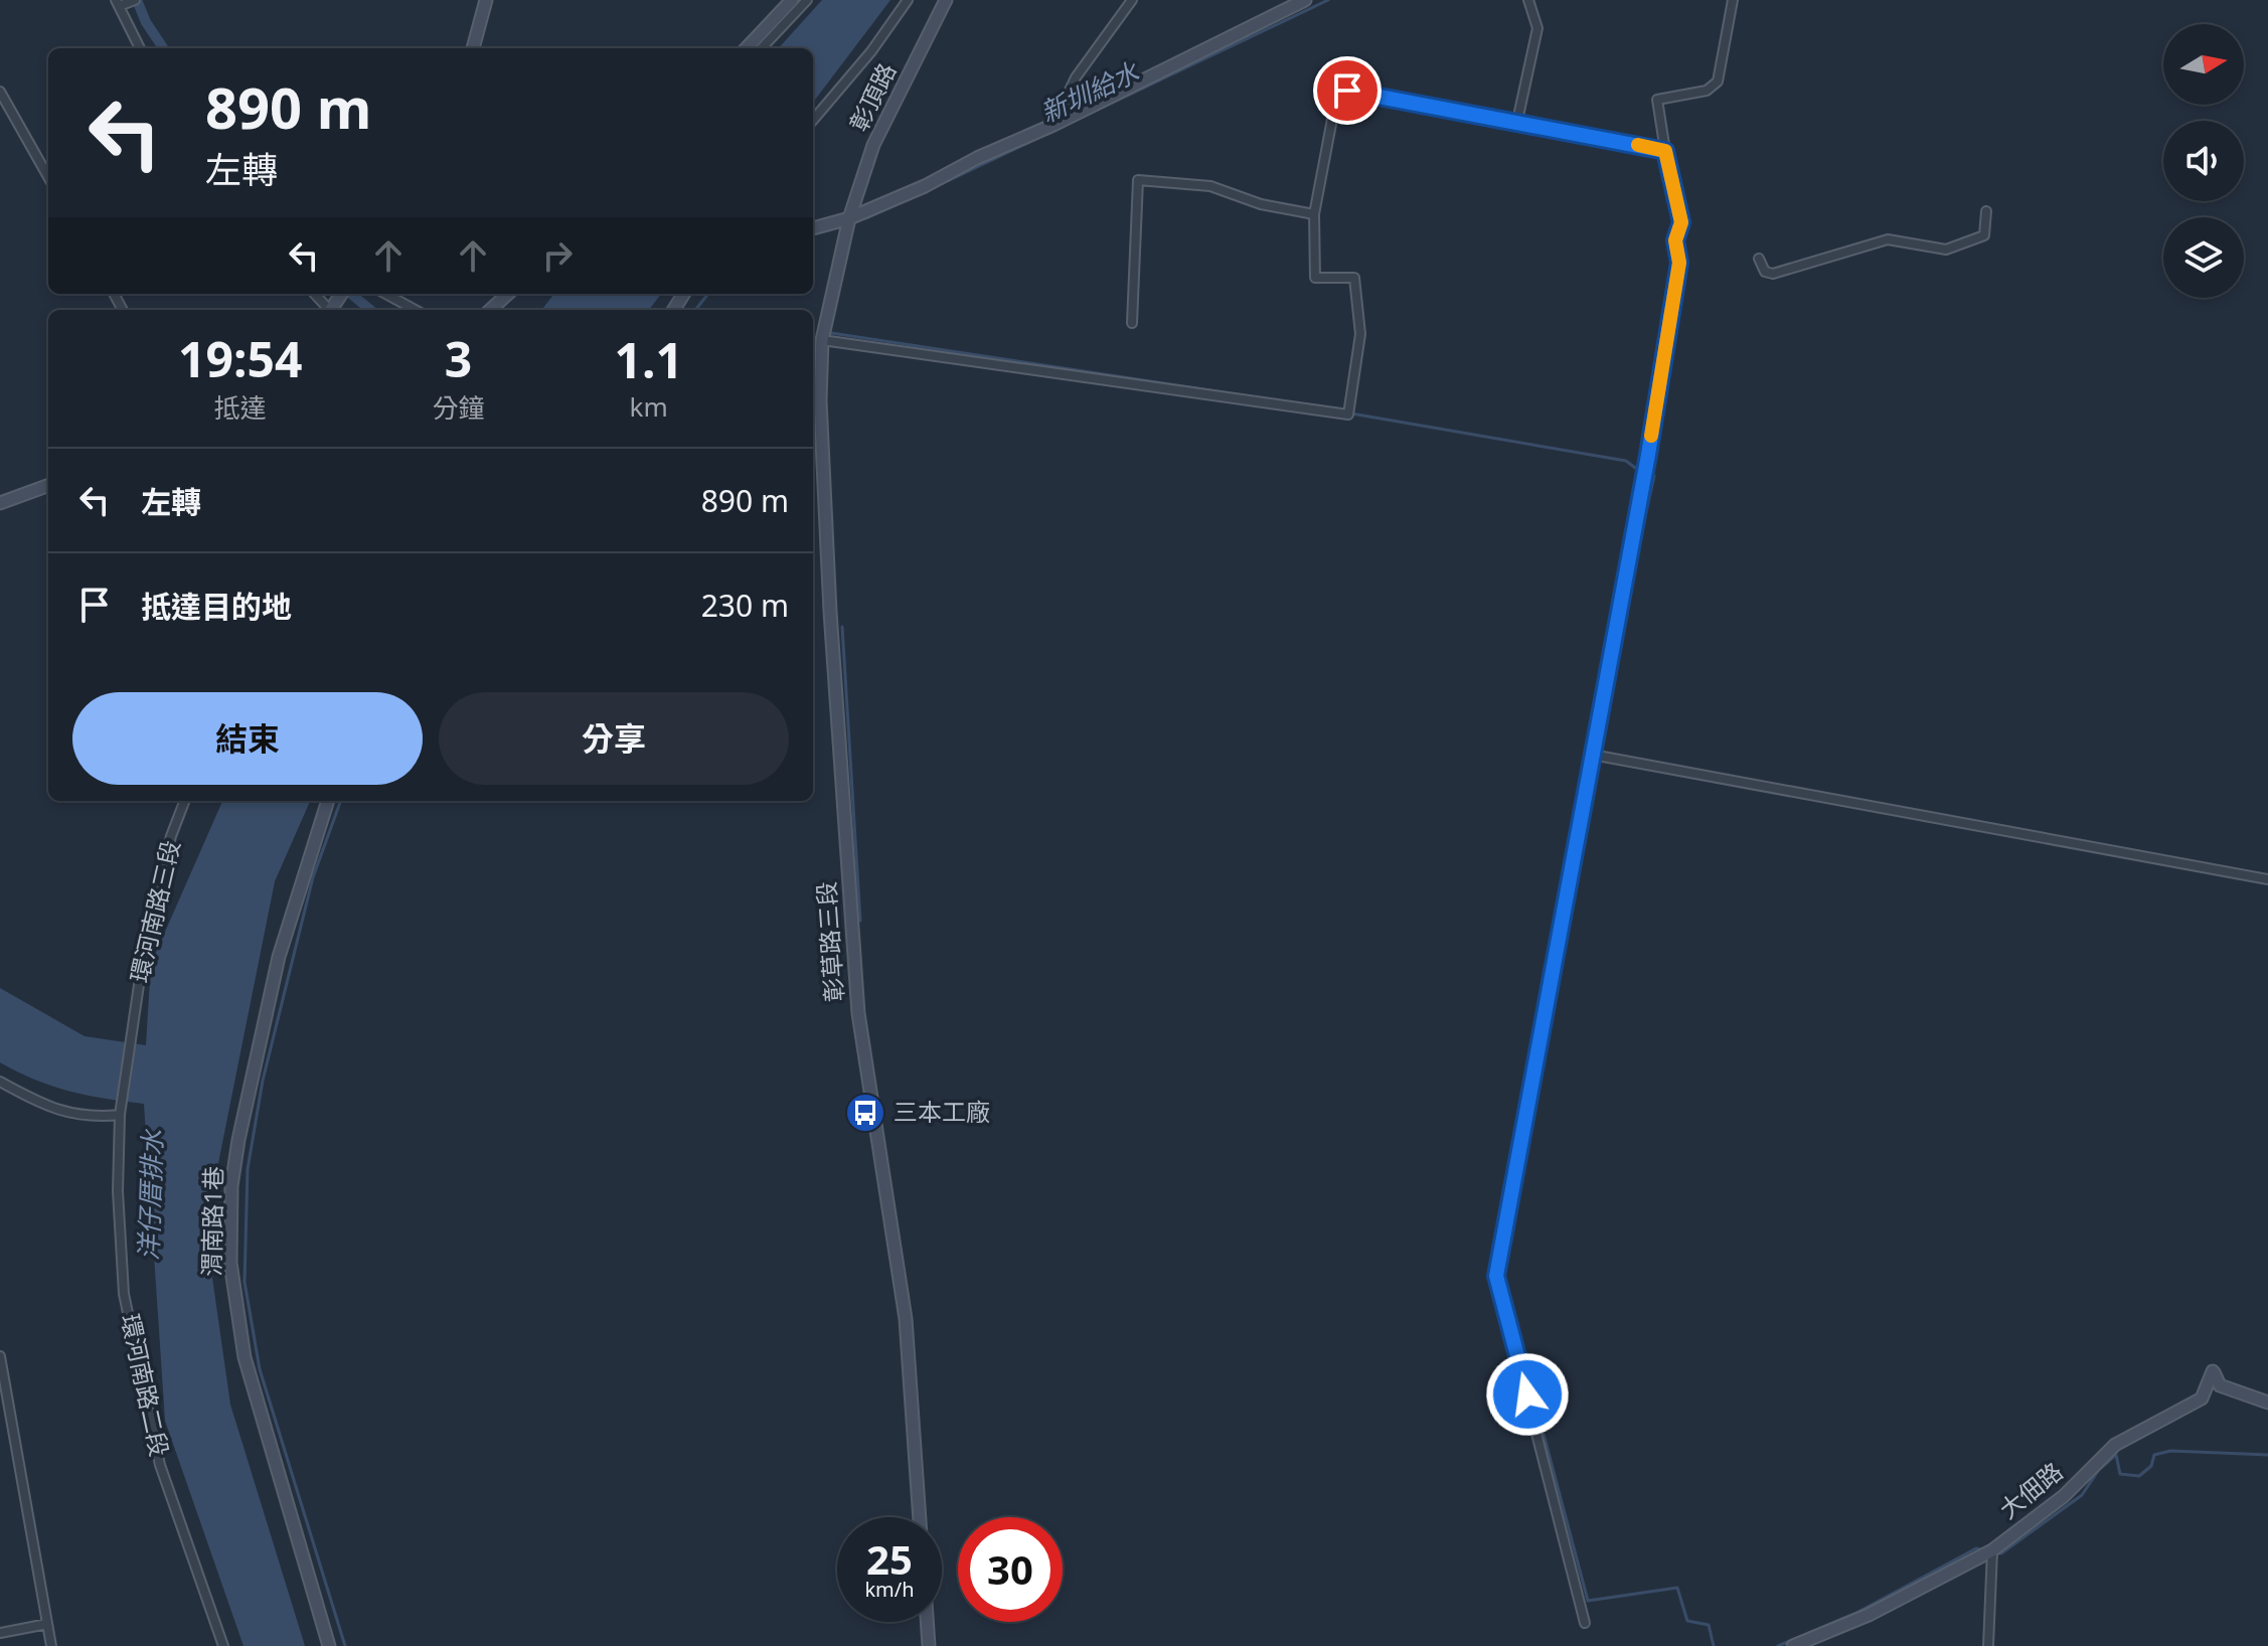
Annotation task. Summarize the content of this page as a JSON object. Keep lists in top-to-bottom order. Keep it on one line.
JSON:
{"streets":{"street":["彰頂路","環河南路三段","彰草路三段","渭南路1巷","環河南路二段","大佃路"]},"crossings":[["彰頂路","彰草路三段"],["環河南路三段","環河南路二段"]],"water":["新圳給水","洋仔厝排水"],"places":{"bus stop":["三本工廠"]},"north":"right","page":{"turn":["890 m","左轉"],"eta":["19:54","抵達","3","分鐘","1.1","km"],"list":[{"name":"左轉","value":"890 m"},{"name":"抵達目的地","value":"230 m"}],"buttons":["結束","分享"],"speed":"25 km/h","limit":"30"}}
